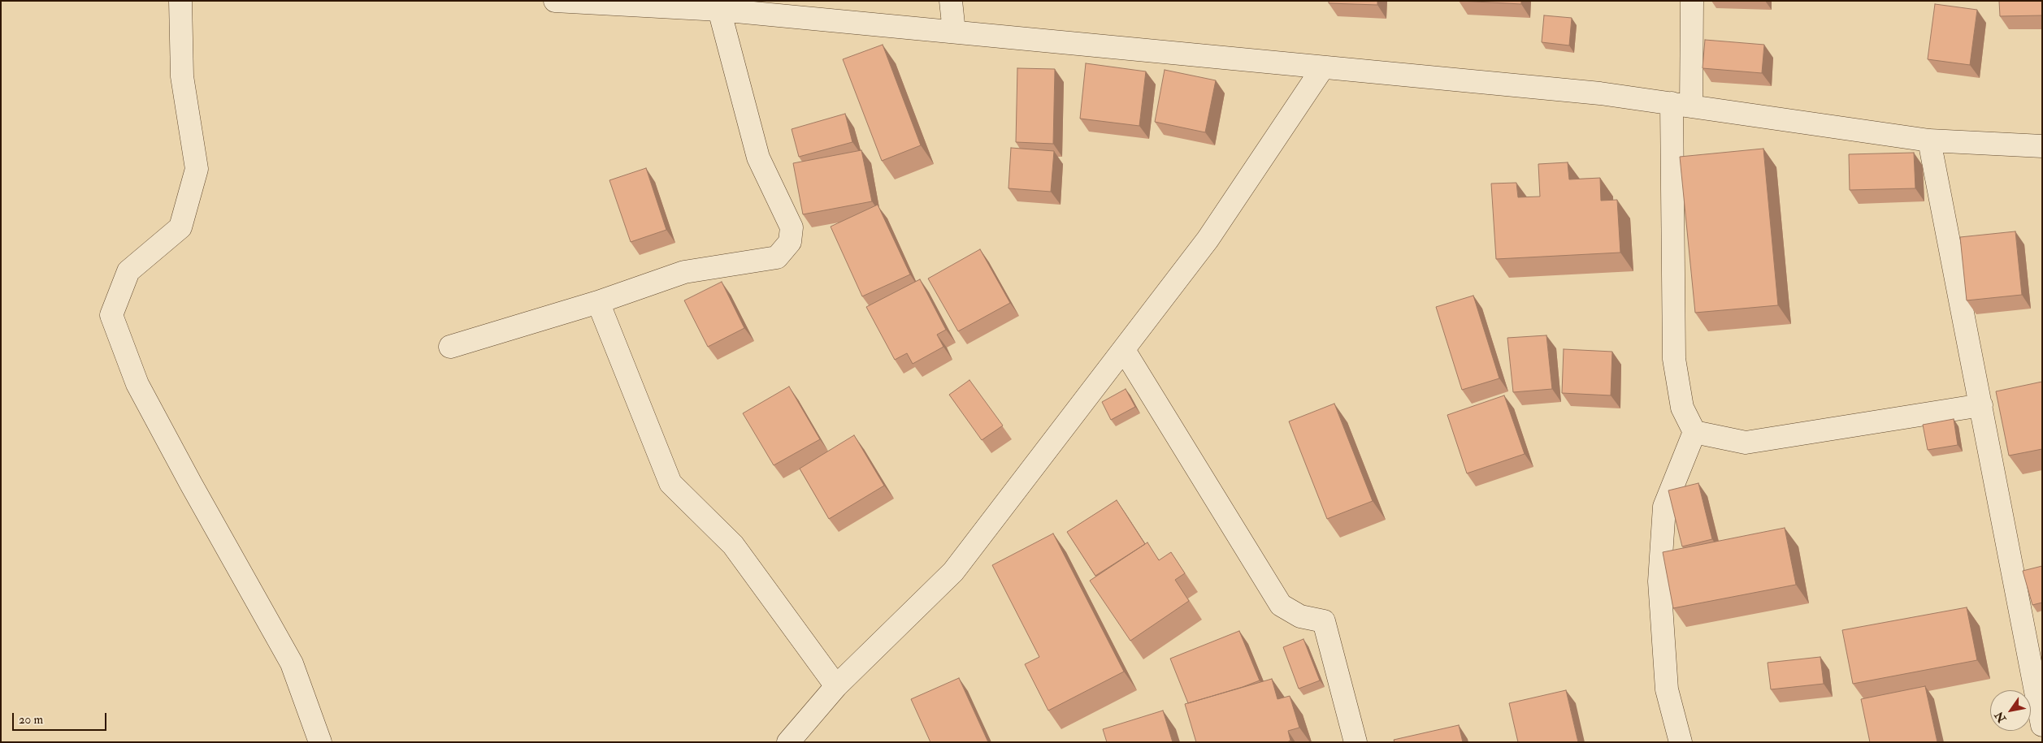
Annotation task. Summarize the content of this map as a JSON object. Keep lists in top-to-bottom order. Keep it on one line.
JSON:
{"scale_bar":"20 m","north":"bottom left"}
